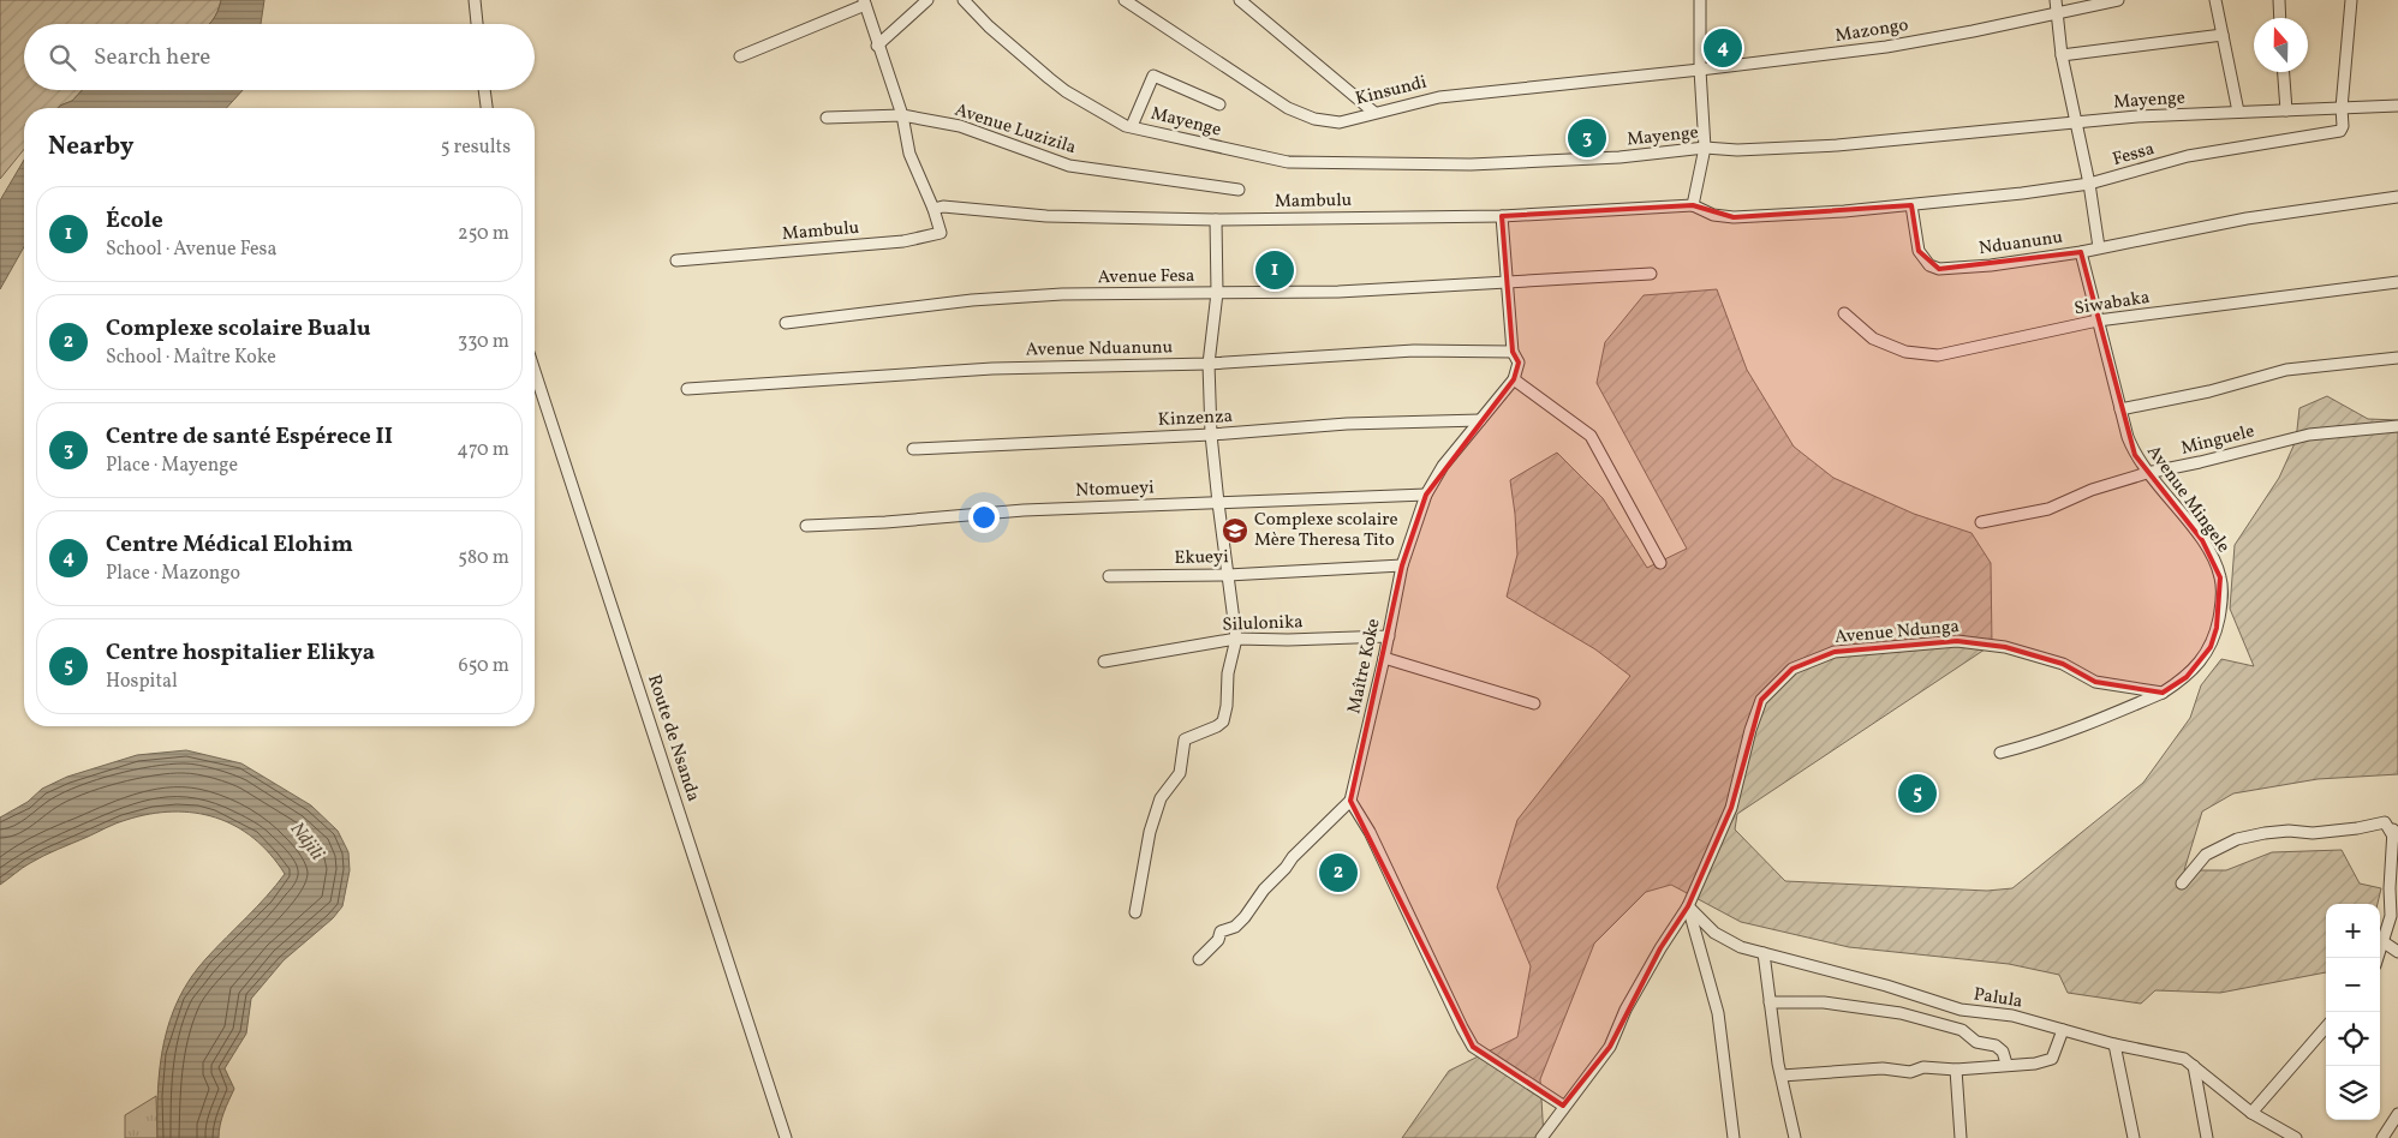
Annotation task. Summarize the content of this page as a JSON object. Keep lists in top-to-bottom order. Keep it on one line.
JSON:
{"streets":{"street":["Mazongo","Kinsundi","Mayenge","Avenue Luzizila","Fessa","Mambulu","Nduanunu","Avenue Fesa","Siwabaka","Avenue Nduanunu","Kinzenza","Minguele","Ntomueyi","Avenue Mingele","Ekueyi","Silulonika","Avenue Ndunga","Maître Koke","Route de Nsanda","Palula"]},"crossings":[["Mazongo","Kinsundi"],["Mayenge","Fessa"],["Avenue Luzizila","Mambulu"],["Fessa","Nduanunu"],["Nduanunu","Avenue Mingele"],["Siwabaka","Avenue Mingele"],["Kinzenza","Maître Koke"],["Minguele","Avenue Mingele"],["Ntomueyi","Maître Koke"],["Avenue Mingele","Avenue Ndunga"],["Ekueyi","Maître Koke"],["Silulonika","Maître Koke"],["Avenue Ndunga","Palula"]],"water":["Ndjili"],"places":{"school or university":["Complexe scolaire Mère Theresa Tito"]},"north":"top","page":{"search":"Search here","pins":["4","3","1","5","2"],"heading":["Nearby","5 results"],"list":[{"mark":"1","name":"École","note":"School · Avenue Fesa","value":"250 m"},{"mark":"2","name":"Complexe scolaire Bualu","note":"School · Maître Koke","value":"330 m"},{"mark":"3","name":"Centre de santé Espérece II","note":"Place · Mayenge","value":"470 m"},{"mark":"4","name":"Centre Médical Elohim","note":"Place · Mazongo","value":"580 m"},{"mark":"5","name":"Centre hospitalier Elikya","note":"Hospital","value":"650 m"}],"map_buttons":["+","−"]}}
